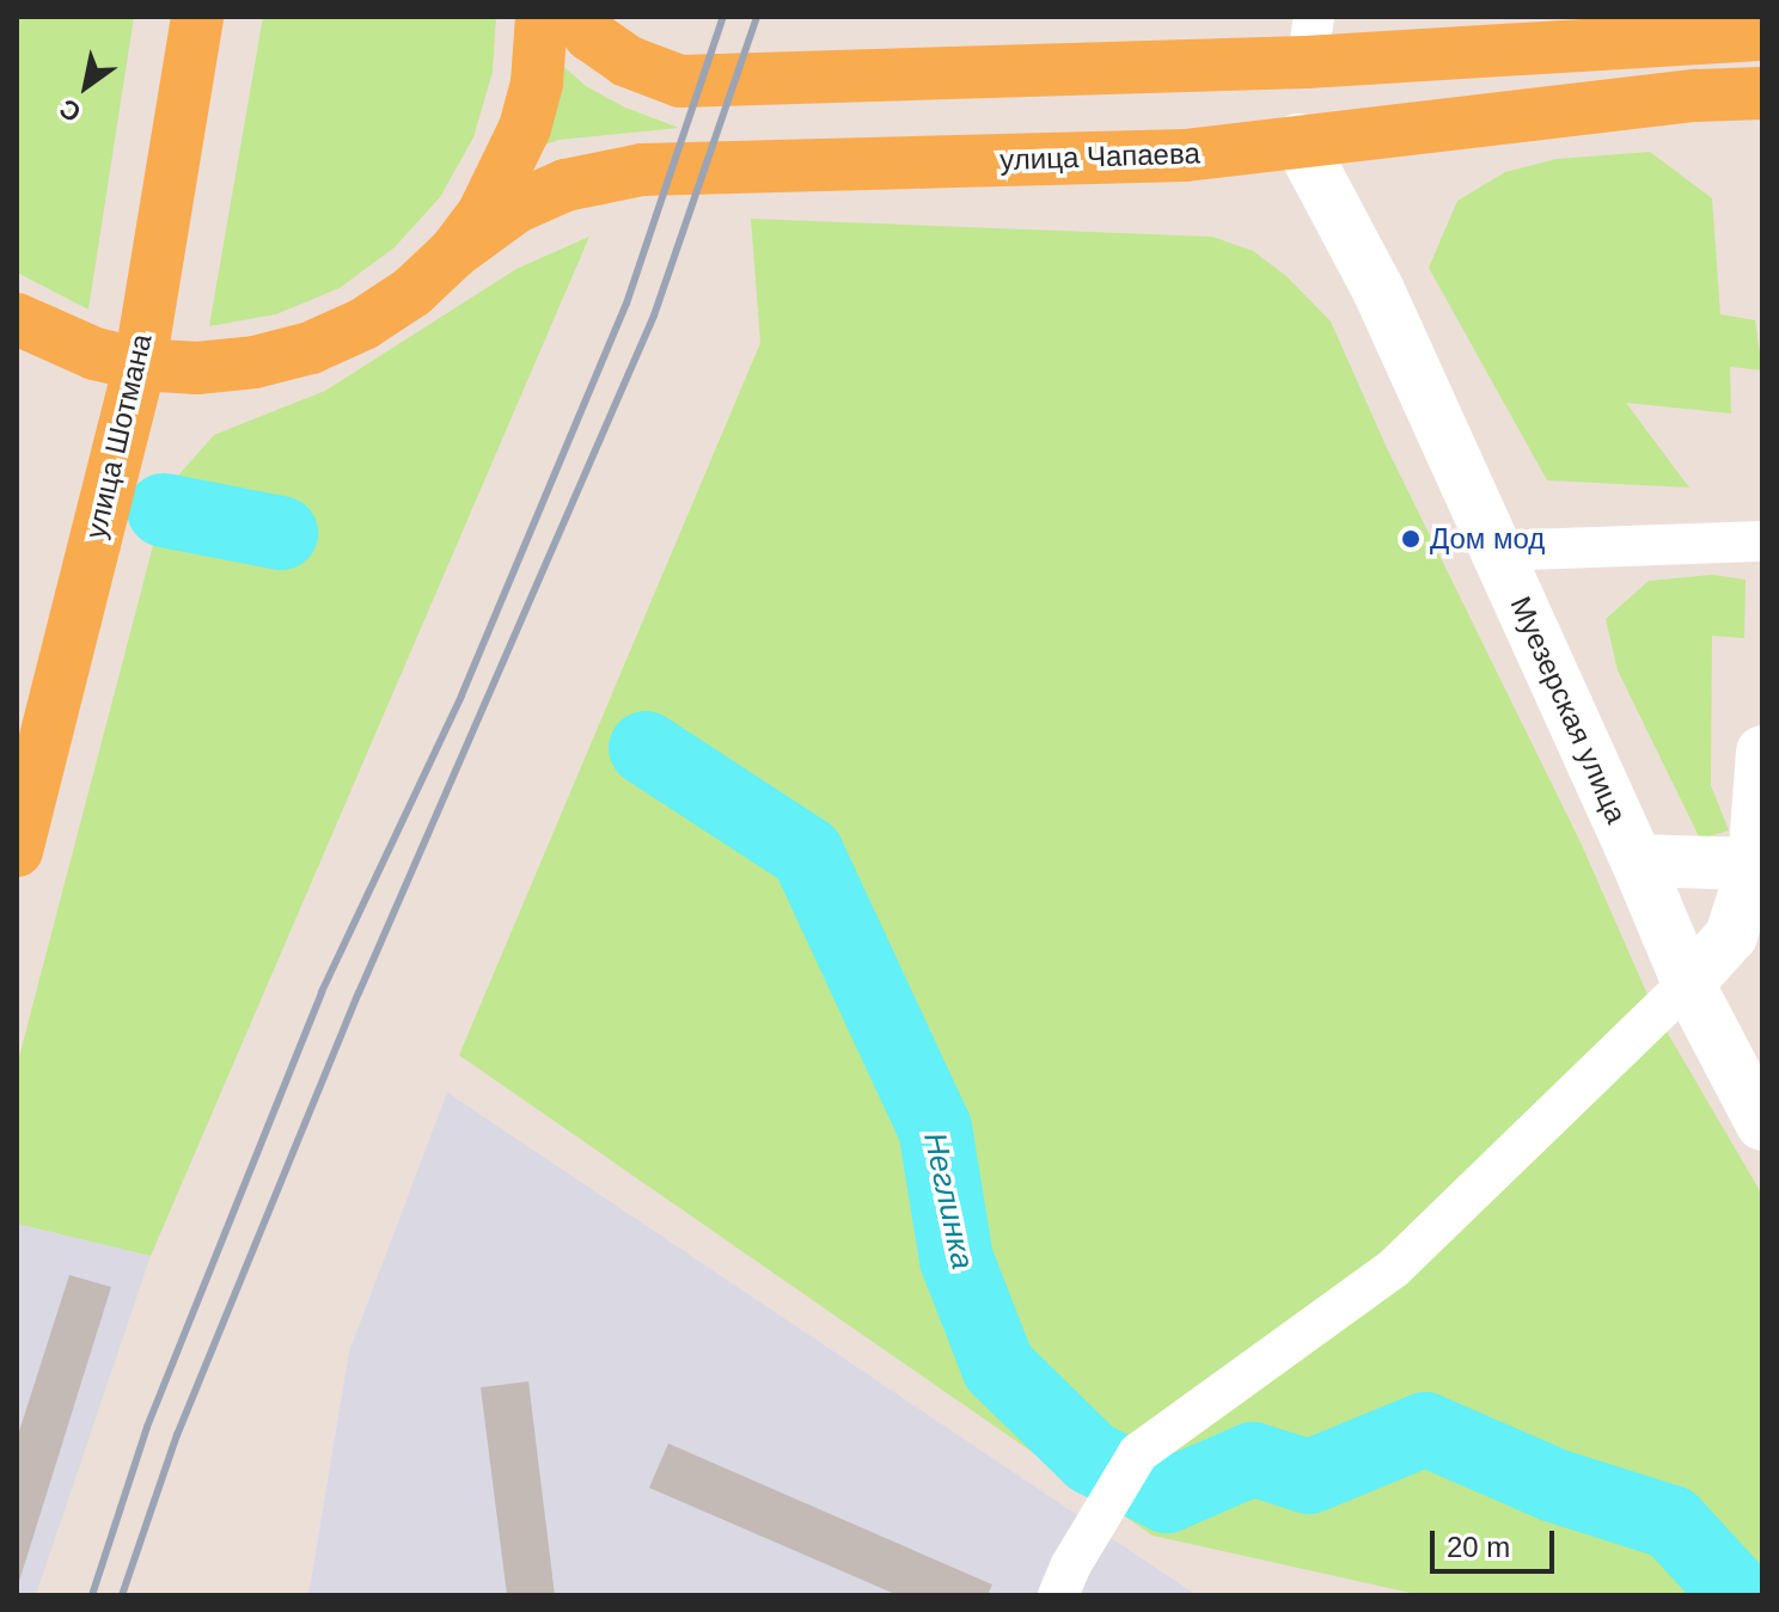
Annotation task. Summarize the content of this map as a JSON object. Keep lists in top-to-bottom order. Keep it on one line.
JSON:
{"streets":{"main road":["улица Чапаева","улица Шотмана","Муезерская улица"]},"crossings":[["улица Чапаева","Муезерская улица"]],"water":["Неглинка"],"places":["Дом мод"],"scale_bar":"20 m","north":"bottom left"}
